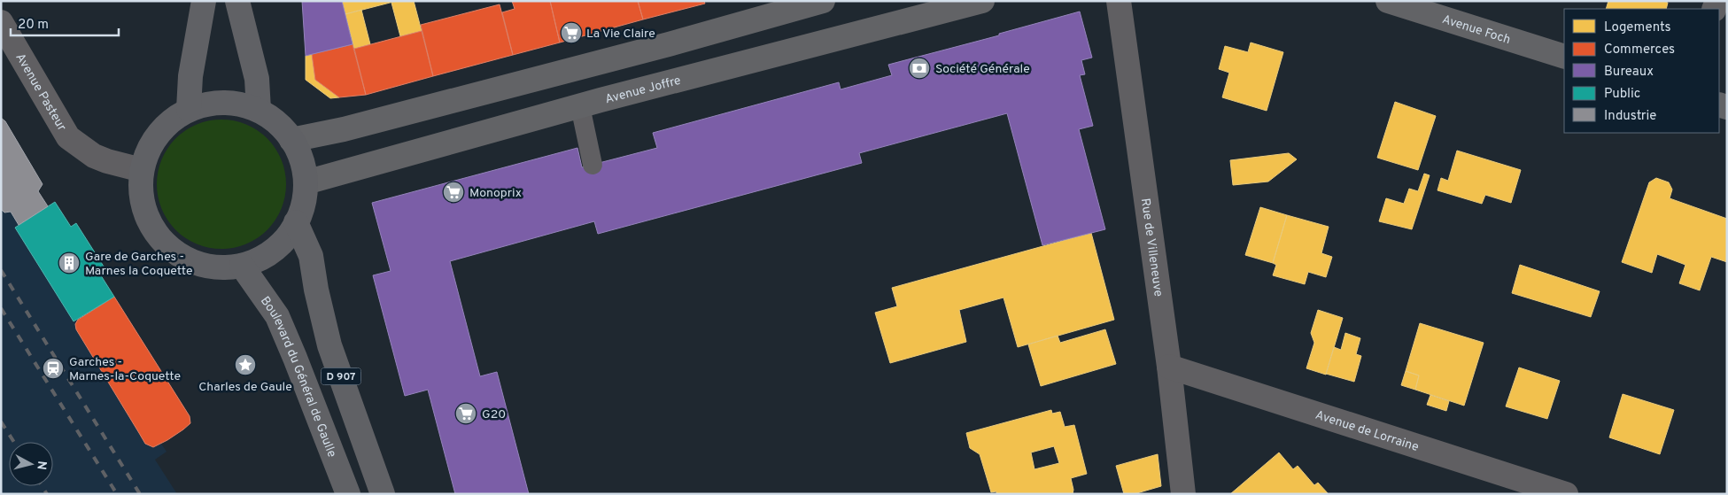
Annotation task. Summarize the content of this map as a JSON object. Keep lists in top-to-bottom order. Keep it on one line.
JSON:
{"streets":{"main road":["D 907","Boulevard du Général de Gaulle"],"street":["Avenue Foch","Avenue Joffre","Avenue Pasteur","Rue de Villeneuve","Avenue de Lorraine"]},"crossings":[["Rue de Villeneuve","Avenue de Lorraine"]],"places":{"supermarket":["La Vie Claire","Monoprix","G20"],"bank":["Société Générale"],"building":["Gare de Garches - Marnes la Coquette"],"place":["Charles de Gaule"],"station":["Garches - Marnes-la-Coquette"]},"legend":["Logements","Commerces","Bureaux","Public","Industrie"],"scale_bar":"20 m","north":"right"}
